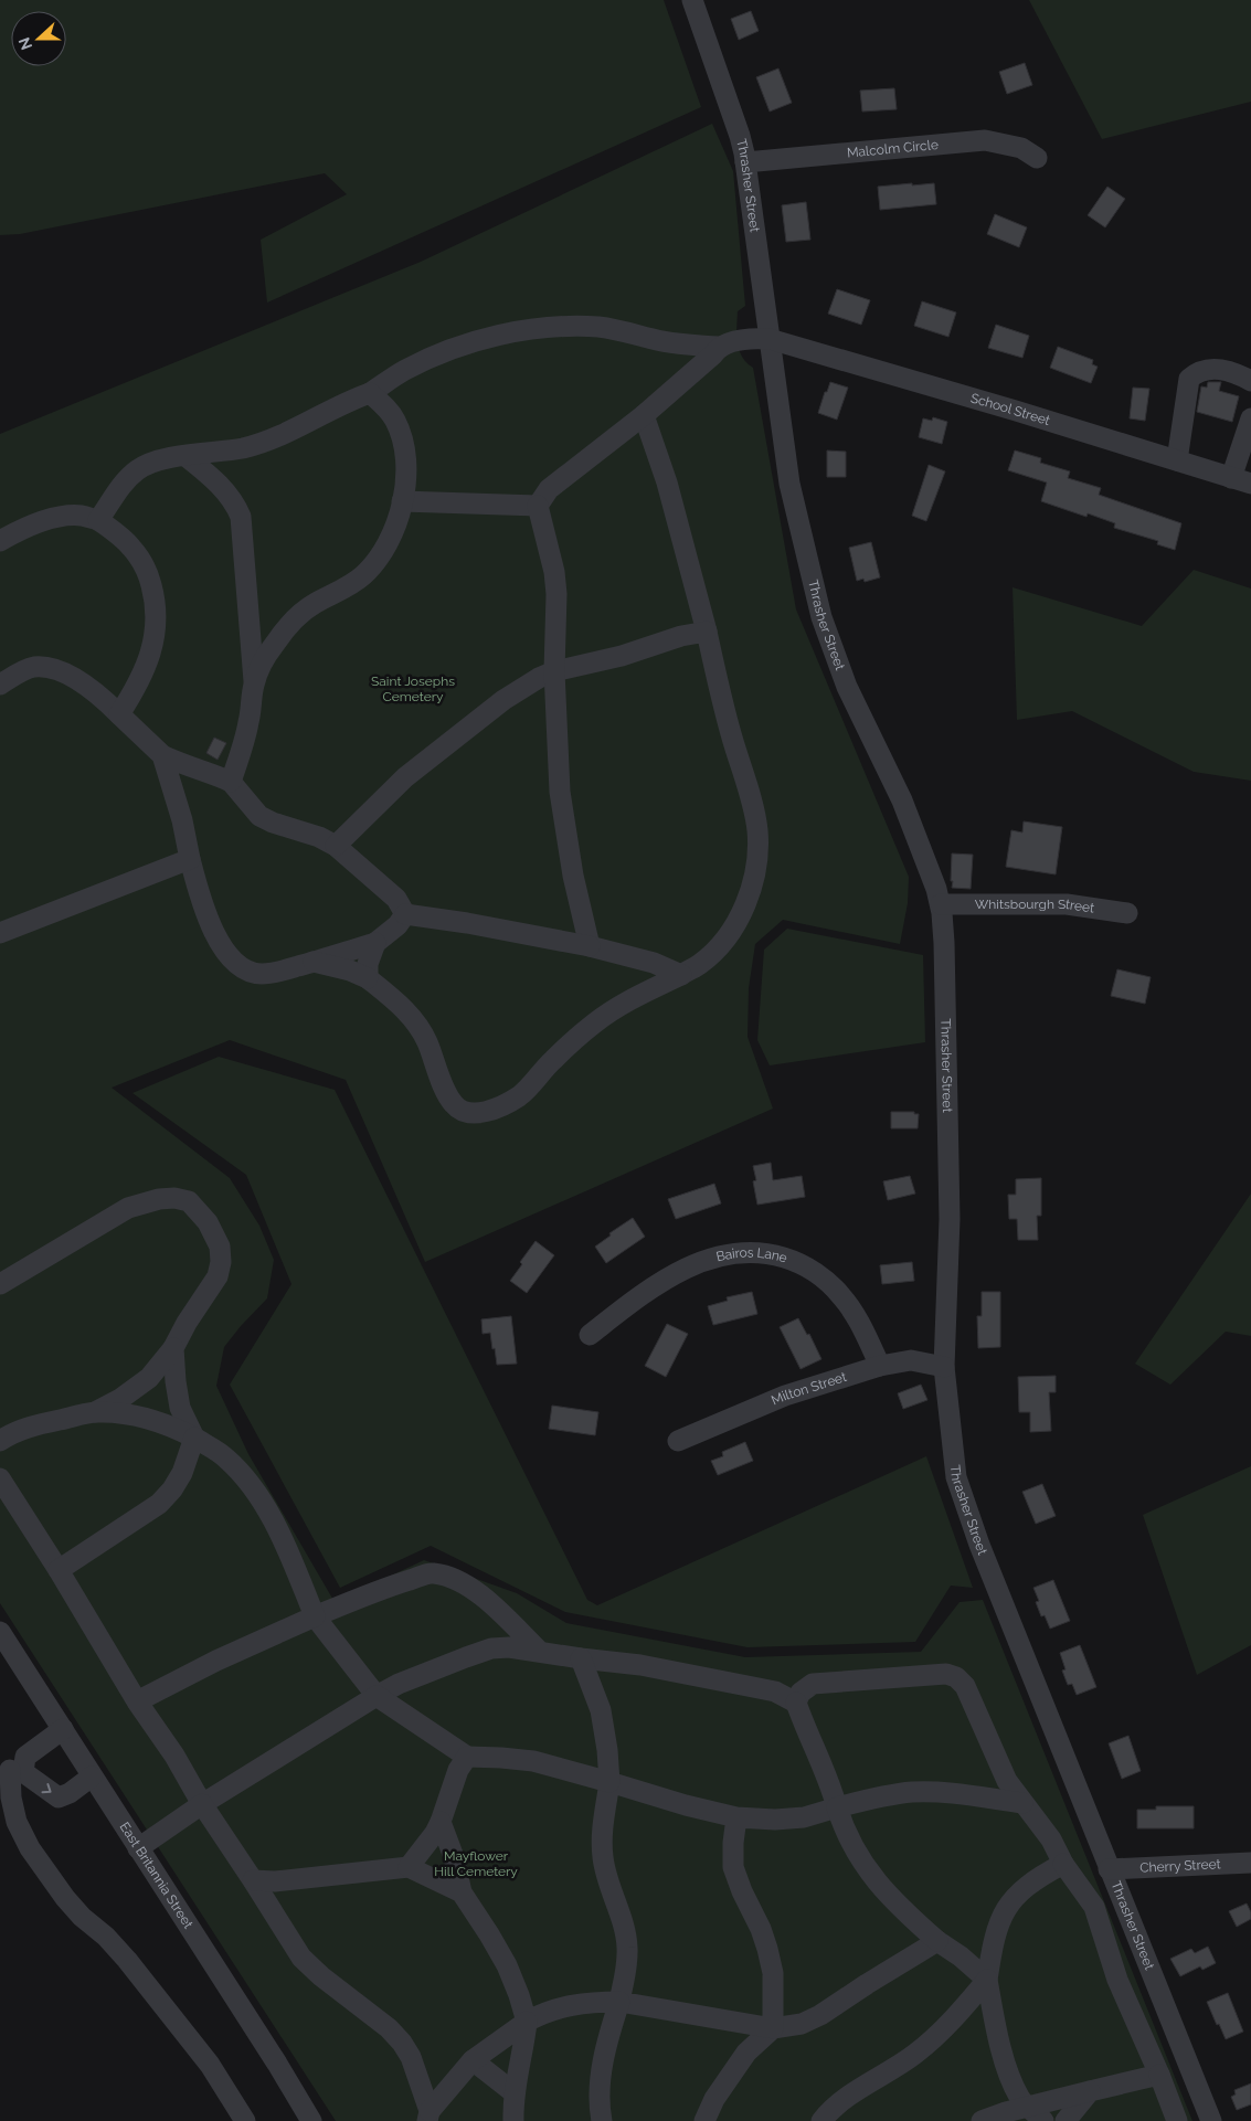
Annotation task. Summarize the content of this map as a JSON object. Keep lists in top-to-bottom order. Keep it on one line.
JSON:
{"streets":{"street":["Malcolm Circle","Thrasher Street","School Street","Whitsbourgh Street","Bairos Lane","Milton Street","Cherry Street","East Britannia Street"]},"crossings":[["Malcolm Circle","Thrasher Street"],["Thrasher Street","School Street"],["Thrasher Street","Whitsbourgh Street"],["Thrasher Street","Milton Street"],["Thrasher Street","Cherry Street"],["Bairos Lane","Milton Street"]],"parks":["Saint Josephs Cemetery","Mayflower Hill Cemetery"],"north":"left"}
